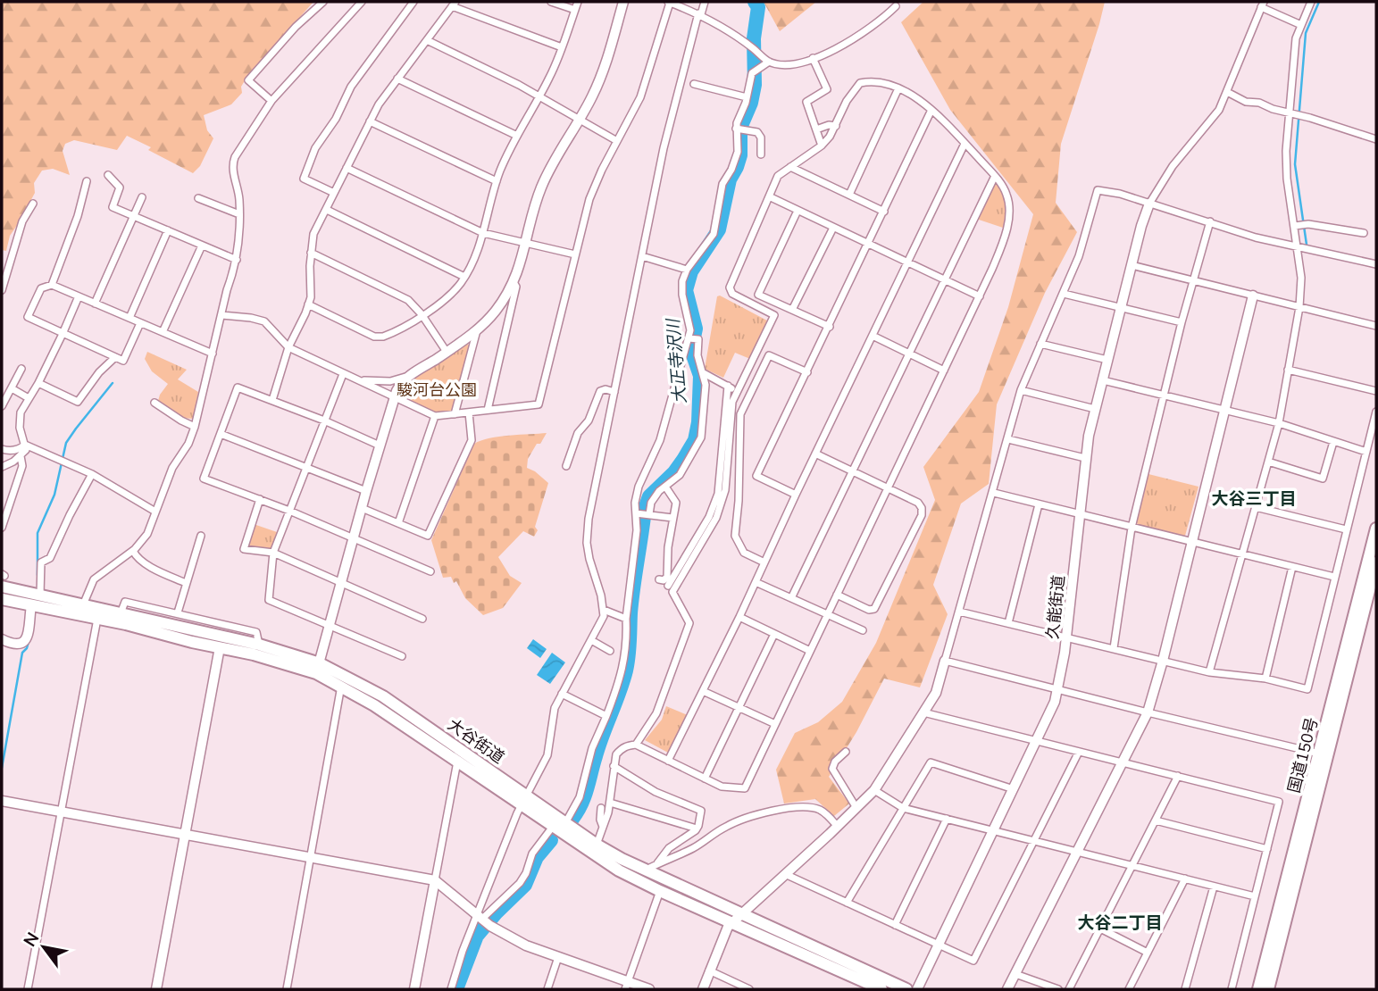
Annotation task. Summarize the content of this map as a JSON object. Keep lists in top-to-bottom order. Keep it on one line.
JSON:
{"streets":{"main road":["大谷街道","国道150号"],"street":["久能街道"]},"districts":["大谷三丁目","大谷二丁目"],"water":["大正寺沢川"],"parks":["駿河台公園"],"north":"top left"}
